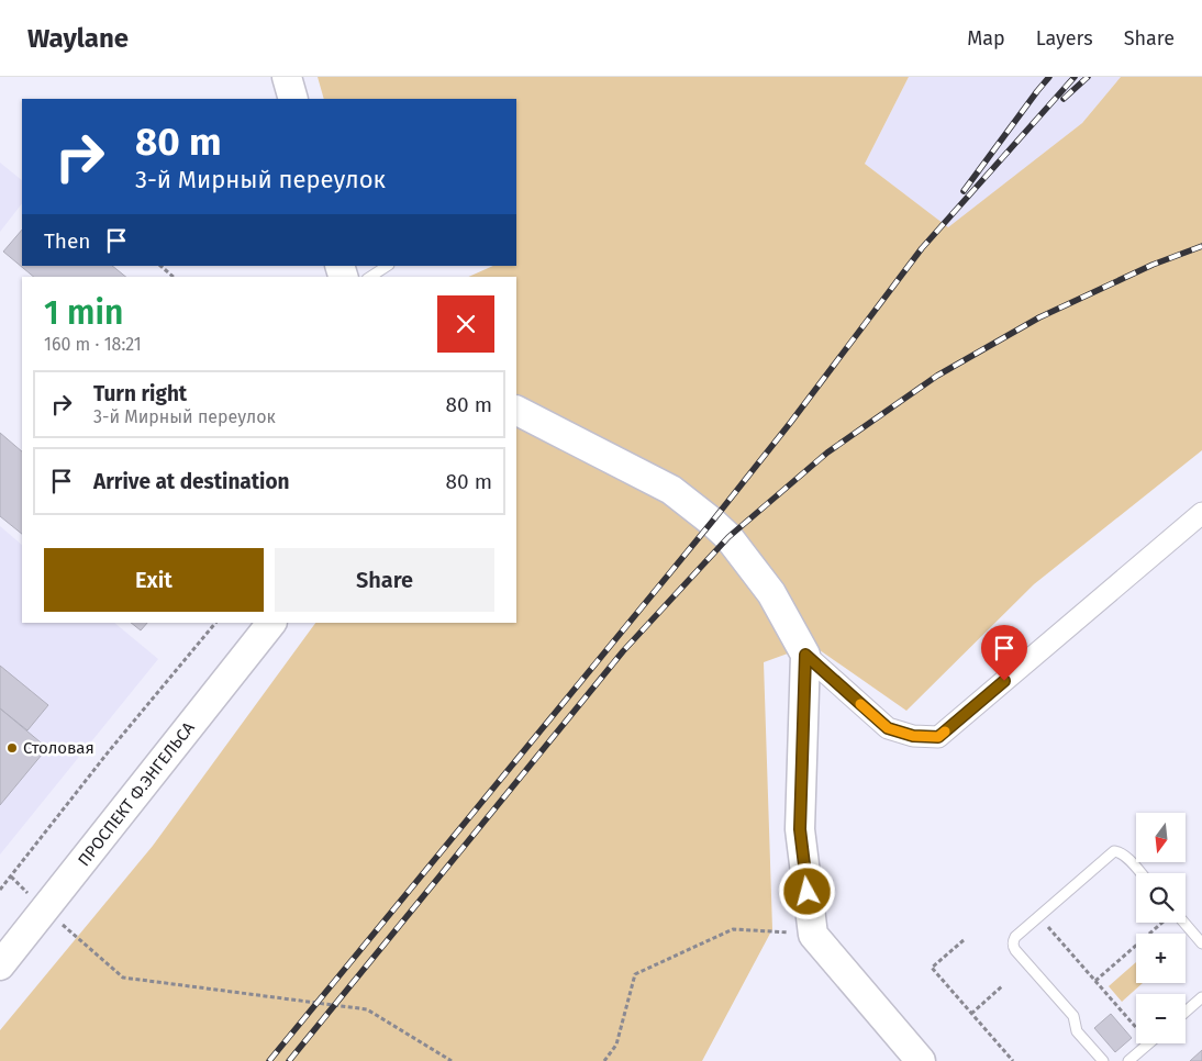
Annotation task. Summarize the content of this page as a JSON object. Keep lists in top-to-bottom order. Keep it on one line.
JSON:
{"streets":{"street":["ПРОСПЕКТ Ф.ЭНГЕЛЬСА"]},"places":["Столовая"],"north":"bottom","page":{"header":"Waylane","nav":["Map","Layers","Share"],"turn":["80 m","3-й Мирный переулок"],"then":"Then","heading":["1 min","160 m · 18:21"],"list":[{"name":"Turn right","note":"3-й Мирный переулок","value":"80 m"},{"name":"Arrive at destination","value":"80 m"}],"buttons":["Exit","Share"],"map_buttons":["+","−"]}}
